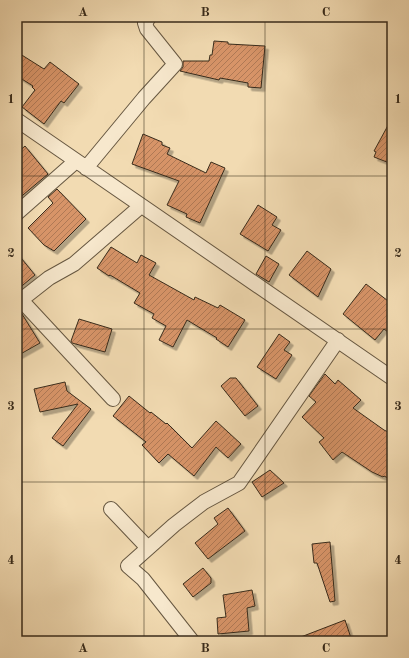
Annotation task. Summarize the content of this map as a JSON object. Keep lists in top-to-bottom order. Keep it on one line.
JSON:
{"grid":{"columns":["A","B","C"],"rows":["1","2","3","4"]}}
